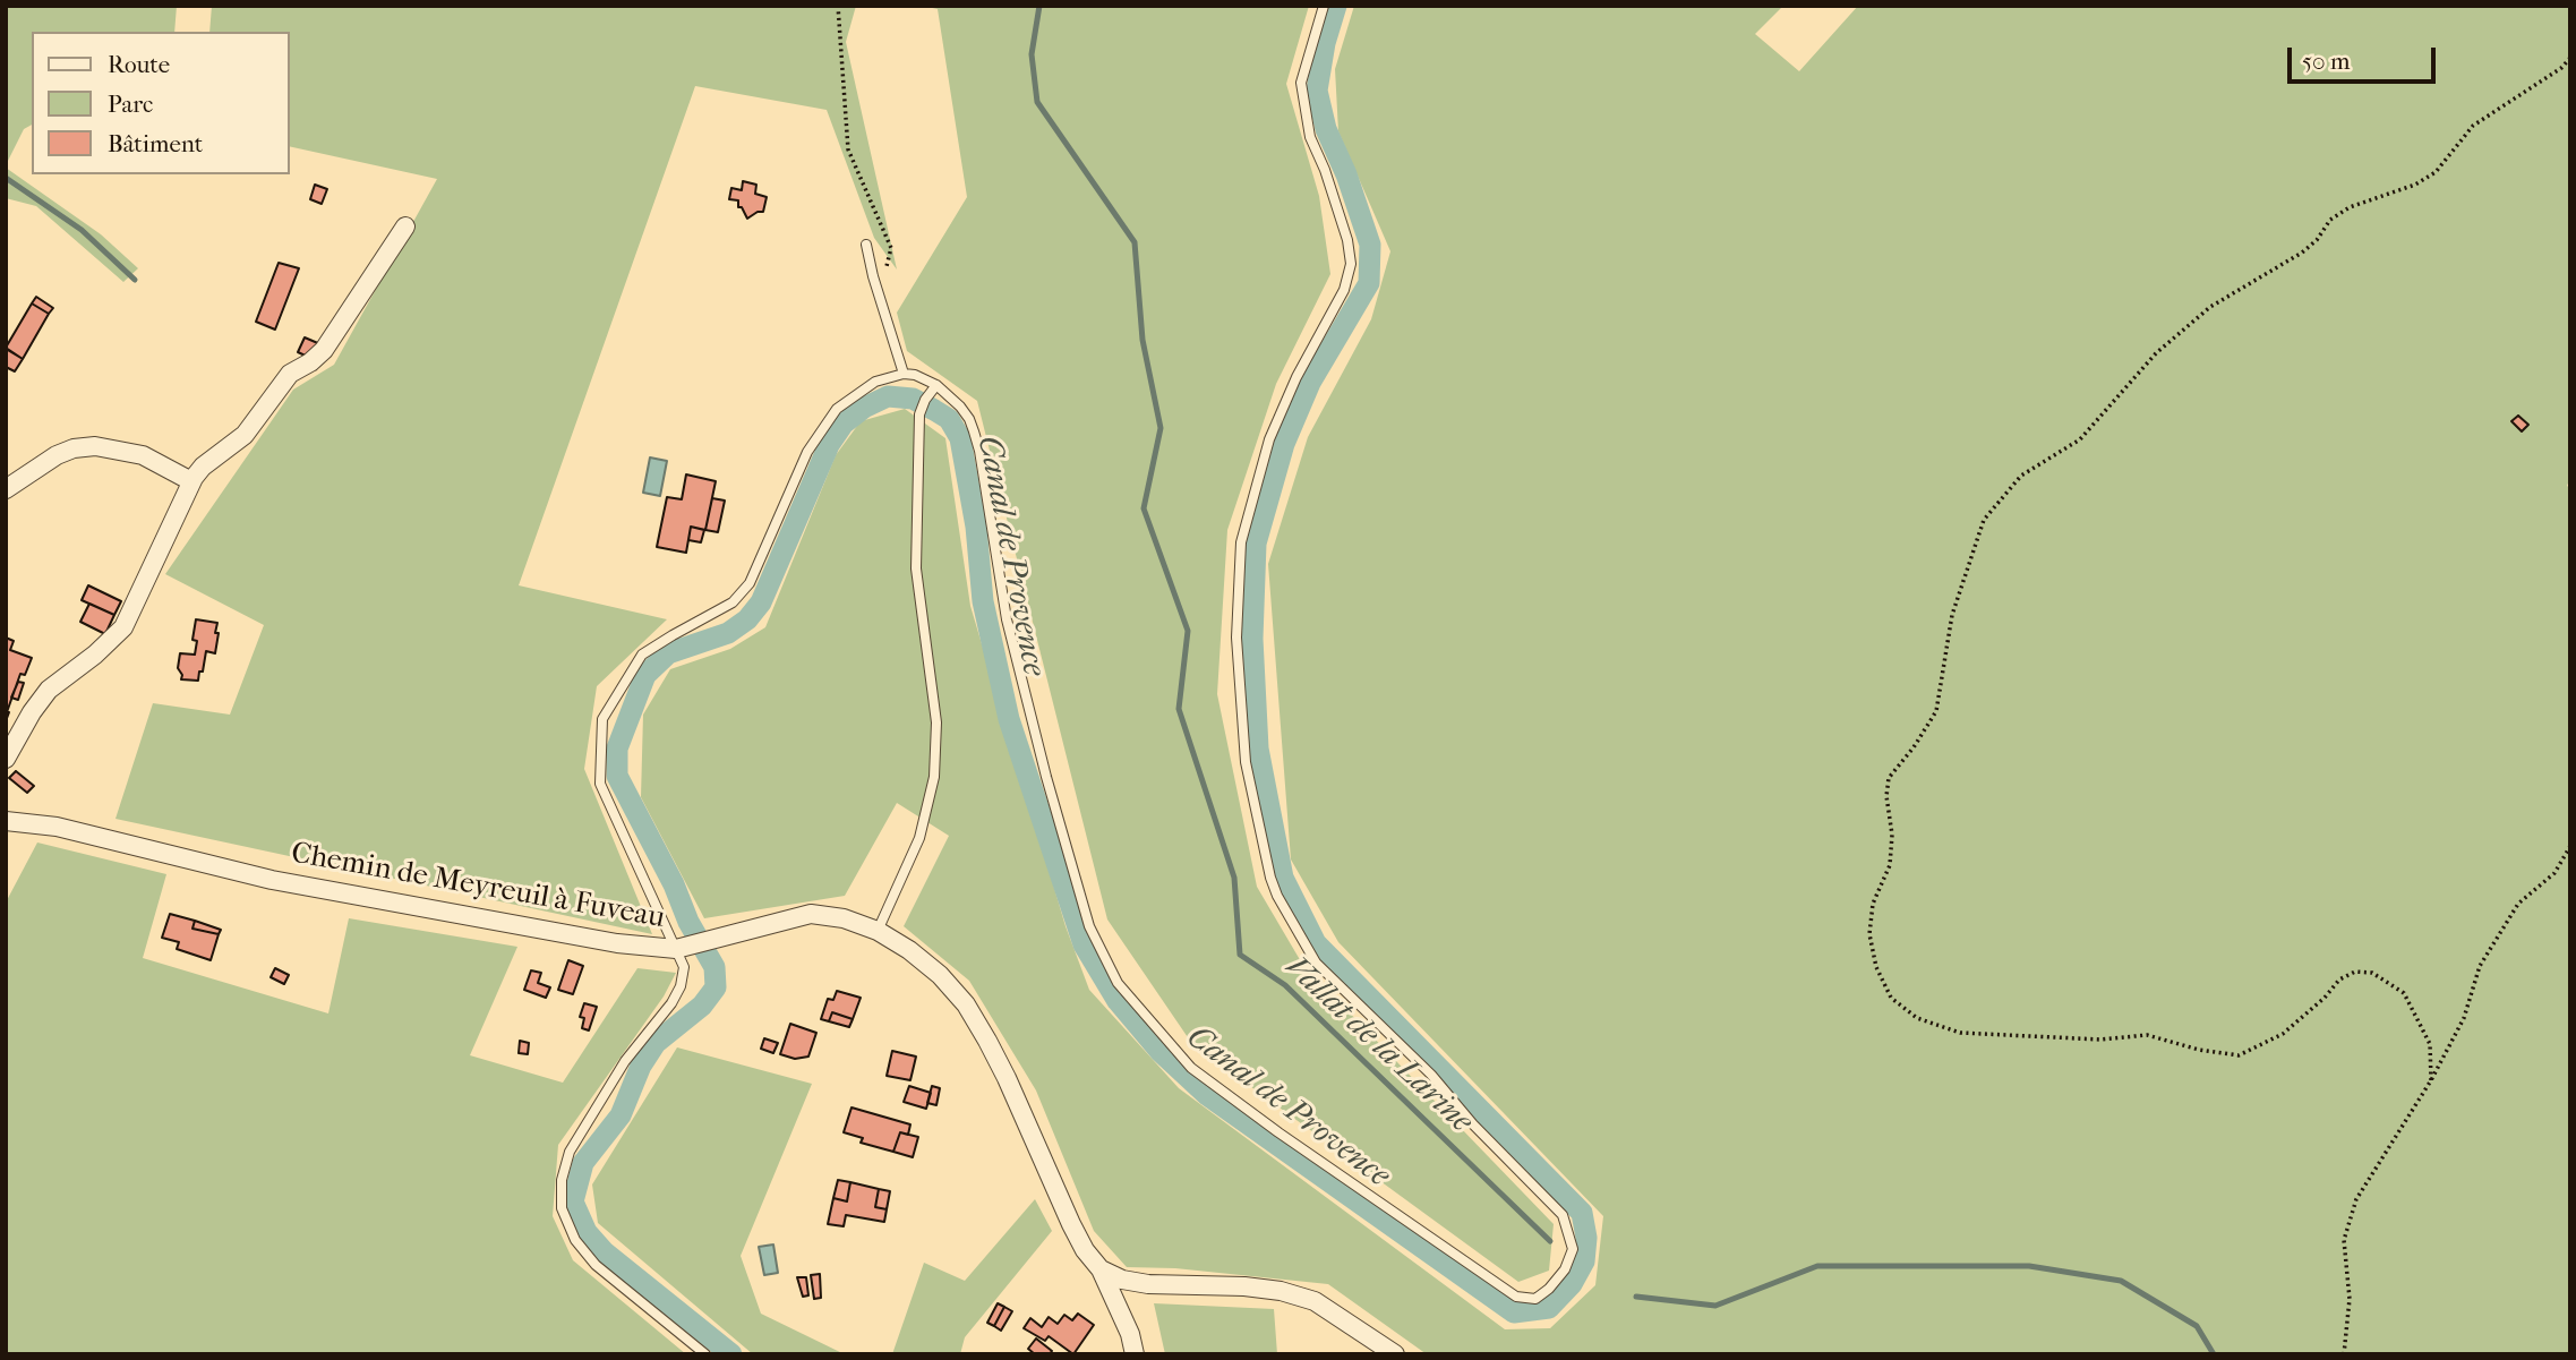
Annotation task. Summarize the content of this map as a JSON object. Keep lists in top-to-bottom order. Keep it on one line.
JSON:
{"streets":{"street":["Chemin de Meyreuil à Fuveau"]},"water":["Canal de Provence","Vallat de la Larine"],"legend":["Route","Parc","Bâtiment"],"scale_bar":"50 m"}
